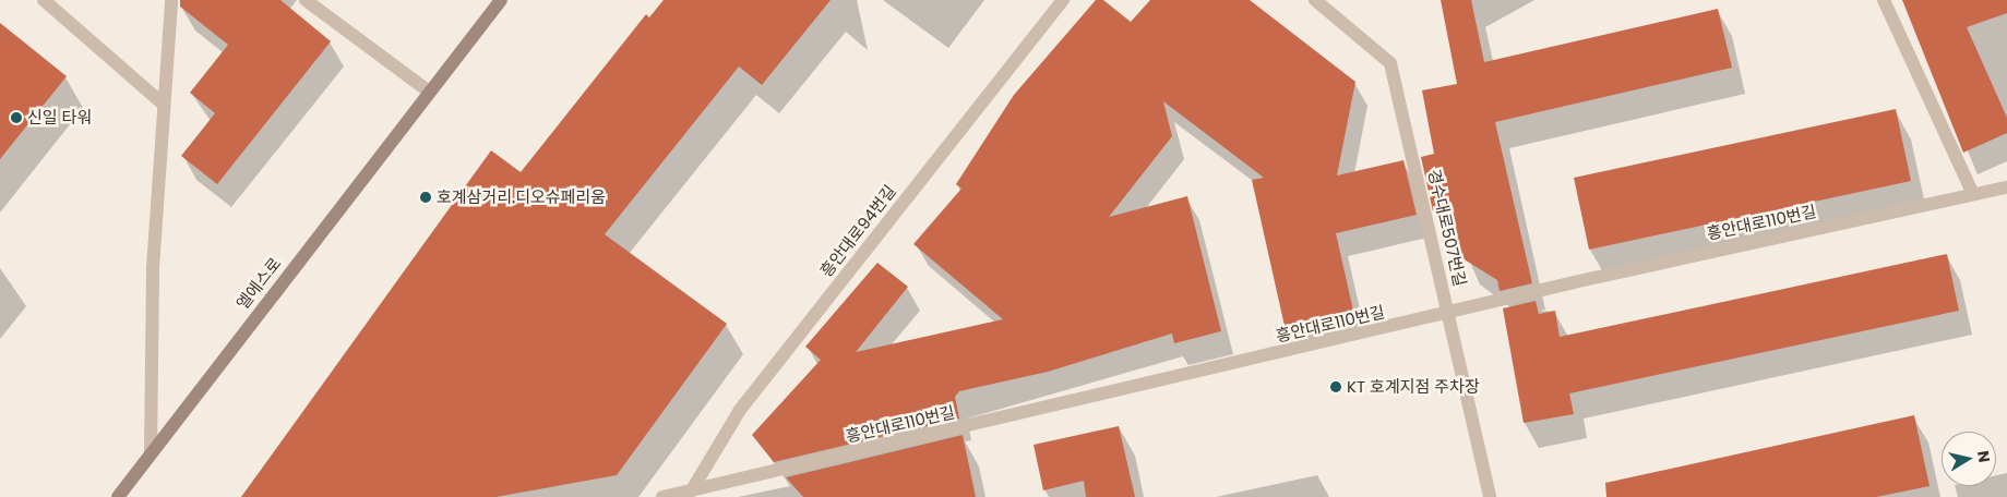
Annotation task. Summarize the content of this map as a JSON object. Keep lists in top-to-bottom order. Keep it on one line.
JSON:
{"streets":{"street":["흥안대로110번길","경수대로507번길","흥안대로94번길","엘에스로"]},"crossings":[["흥안대로110번길","경수대로507번길"],["흥안대로110번길","흥안대로94번길"]],"places":["신일 타워","호계삼거리.디오슈페리움","KT 호계지점 주차장"],"north":"right"}
